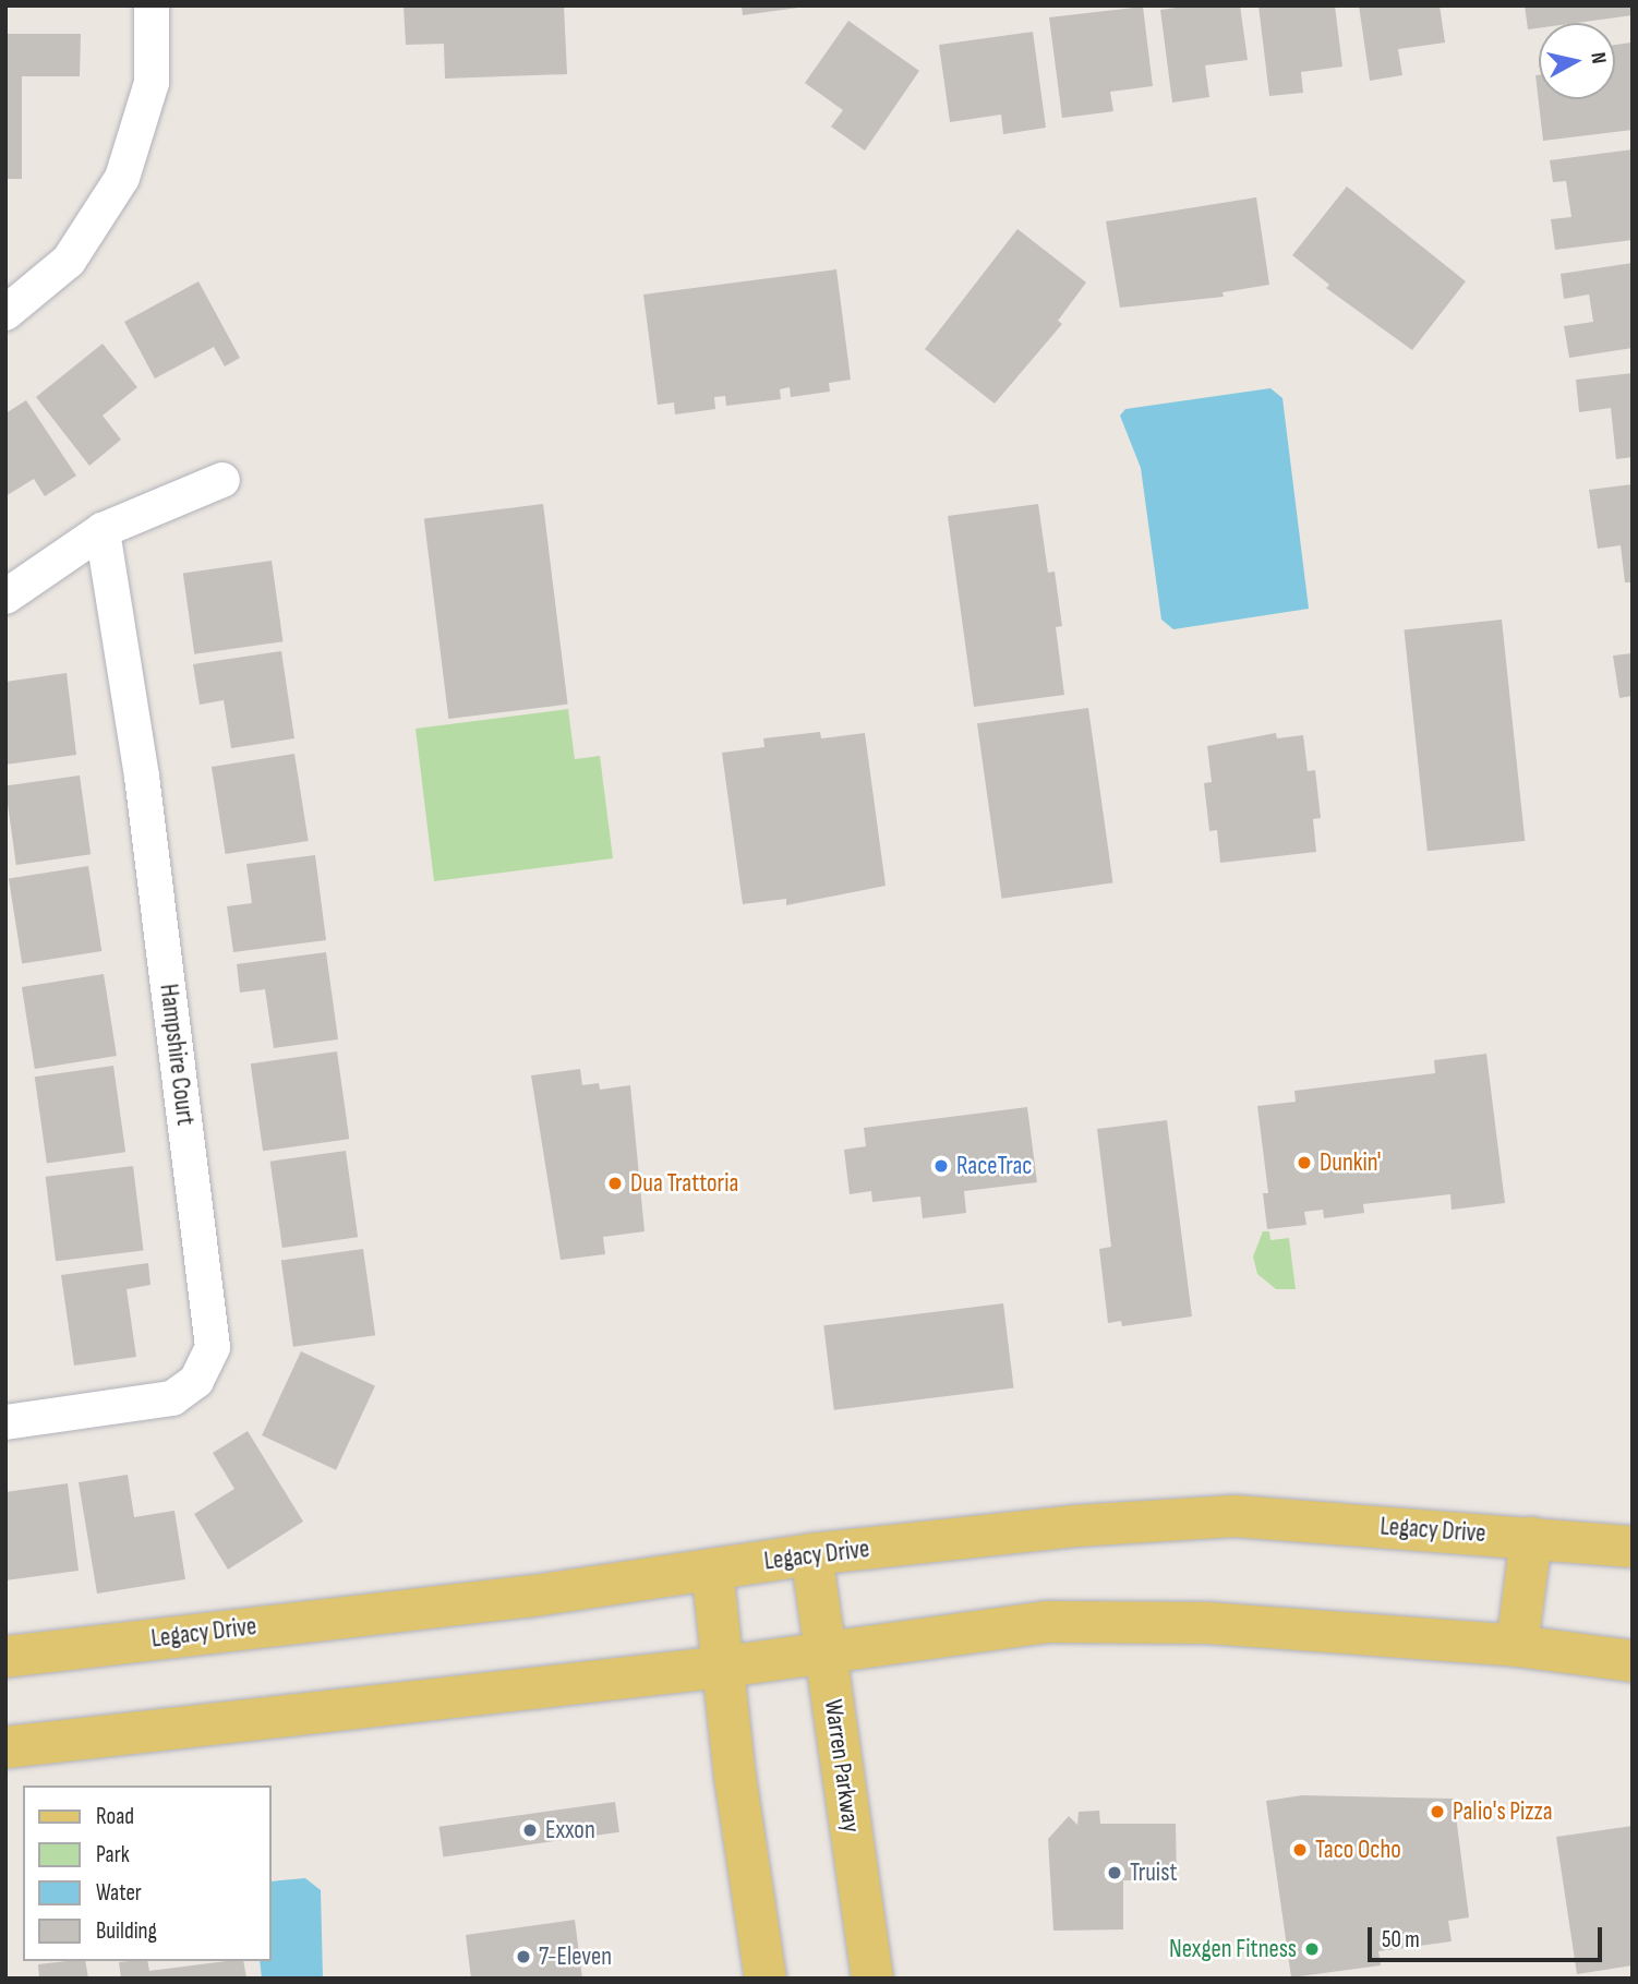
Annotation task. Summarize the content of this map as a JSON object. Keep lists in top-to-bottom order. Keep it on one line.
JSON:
{"streets":{"main road":["Legacy Drive","Warren Parkway"],"street":["Hampshire Court"]},"crossings":[["Legacy Drive","Warren Parkway"]],"places":["Dunkin'","RaceTrac","Dua Trattoria","Palio's Pizza","Exxon","Taco Ocho","Truist","Nexgen Fitness","7-Eleven"],"legend":["Road","Park","Water","Building"],"scale_bar":"50 m","north":"right"}
